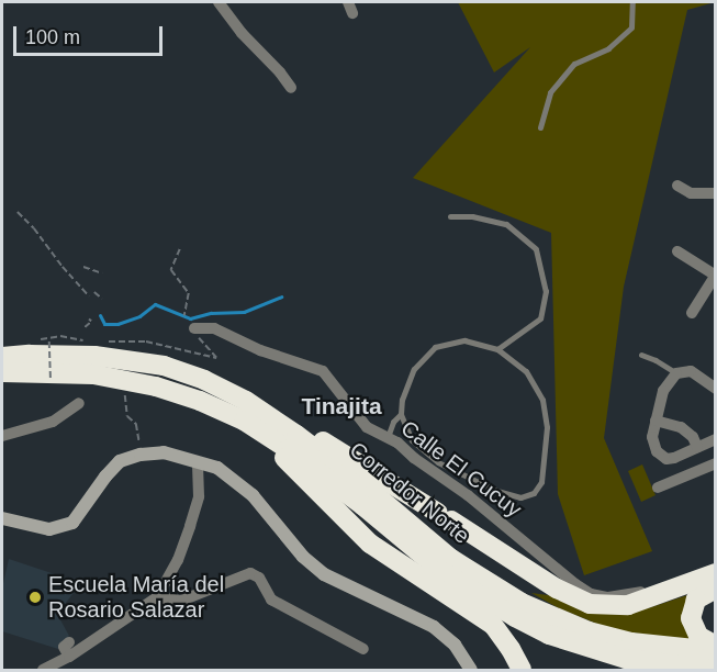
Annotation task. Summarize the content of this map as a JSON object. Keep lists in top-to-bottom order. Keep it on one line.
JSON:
{"streets":{"highway":["Corredor Norte"],"street":["Calle El Cucuy"]},"districts":["Tinajita"],"places":["Escuela María del Rosario Salazar"],"scale_bar":"100 m"}
